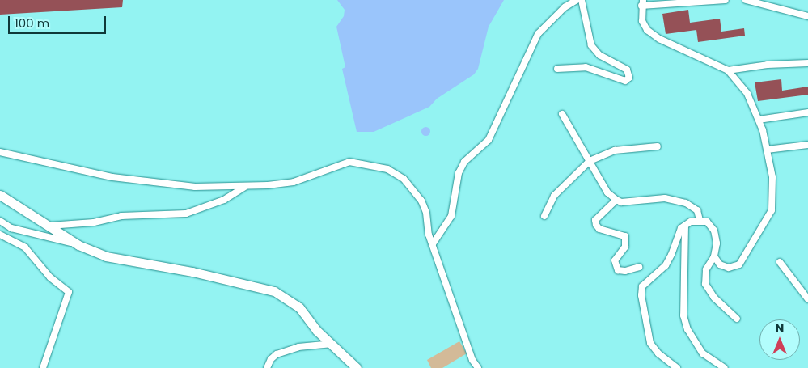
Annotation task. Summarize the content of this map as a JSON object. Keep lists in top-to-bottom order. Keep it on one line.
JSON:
{"scale_bar":"100 m","north":"top"}
